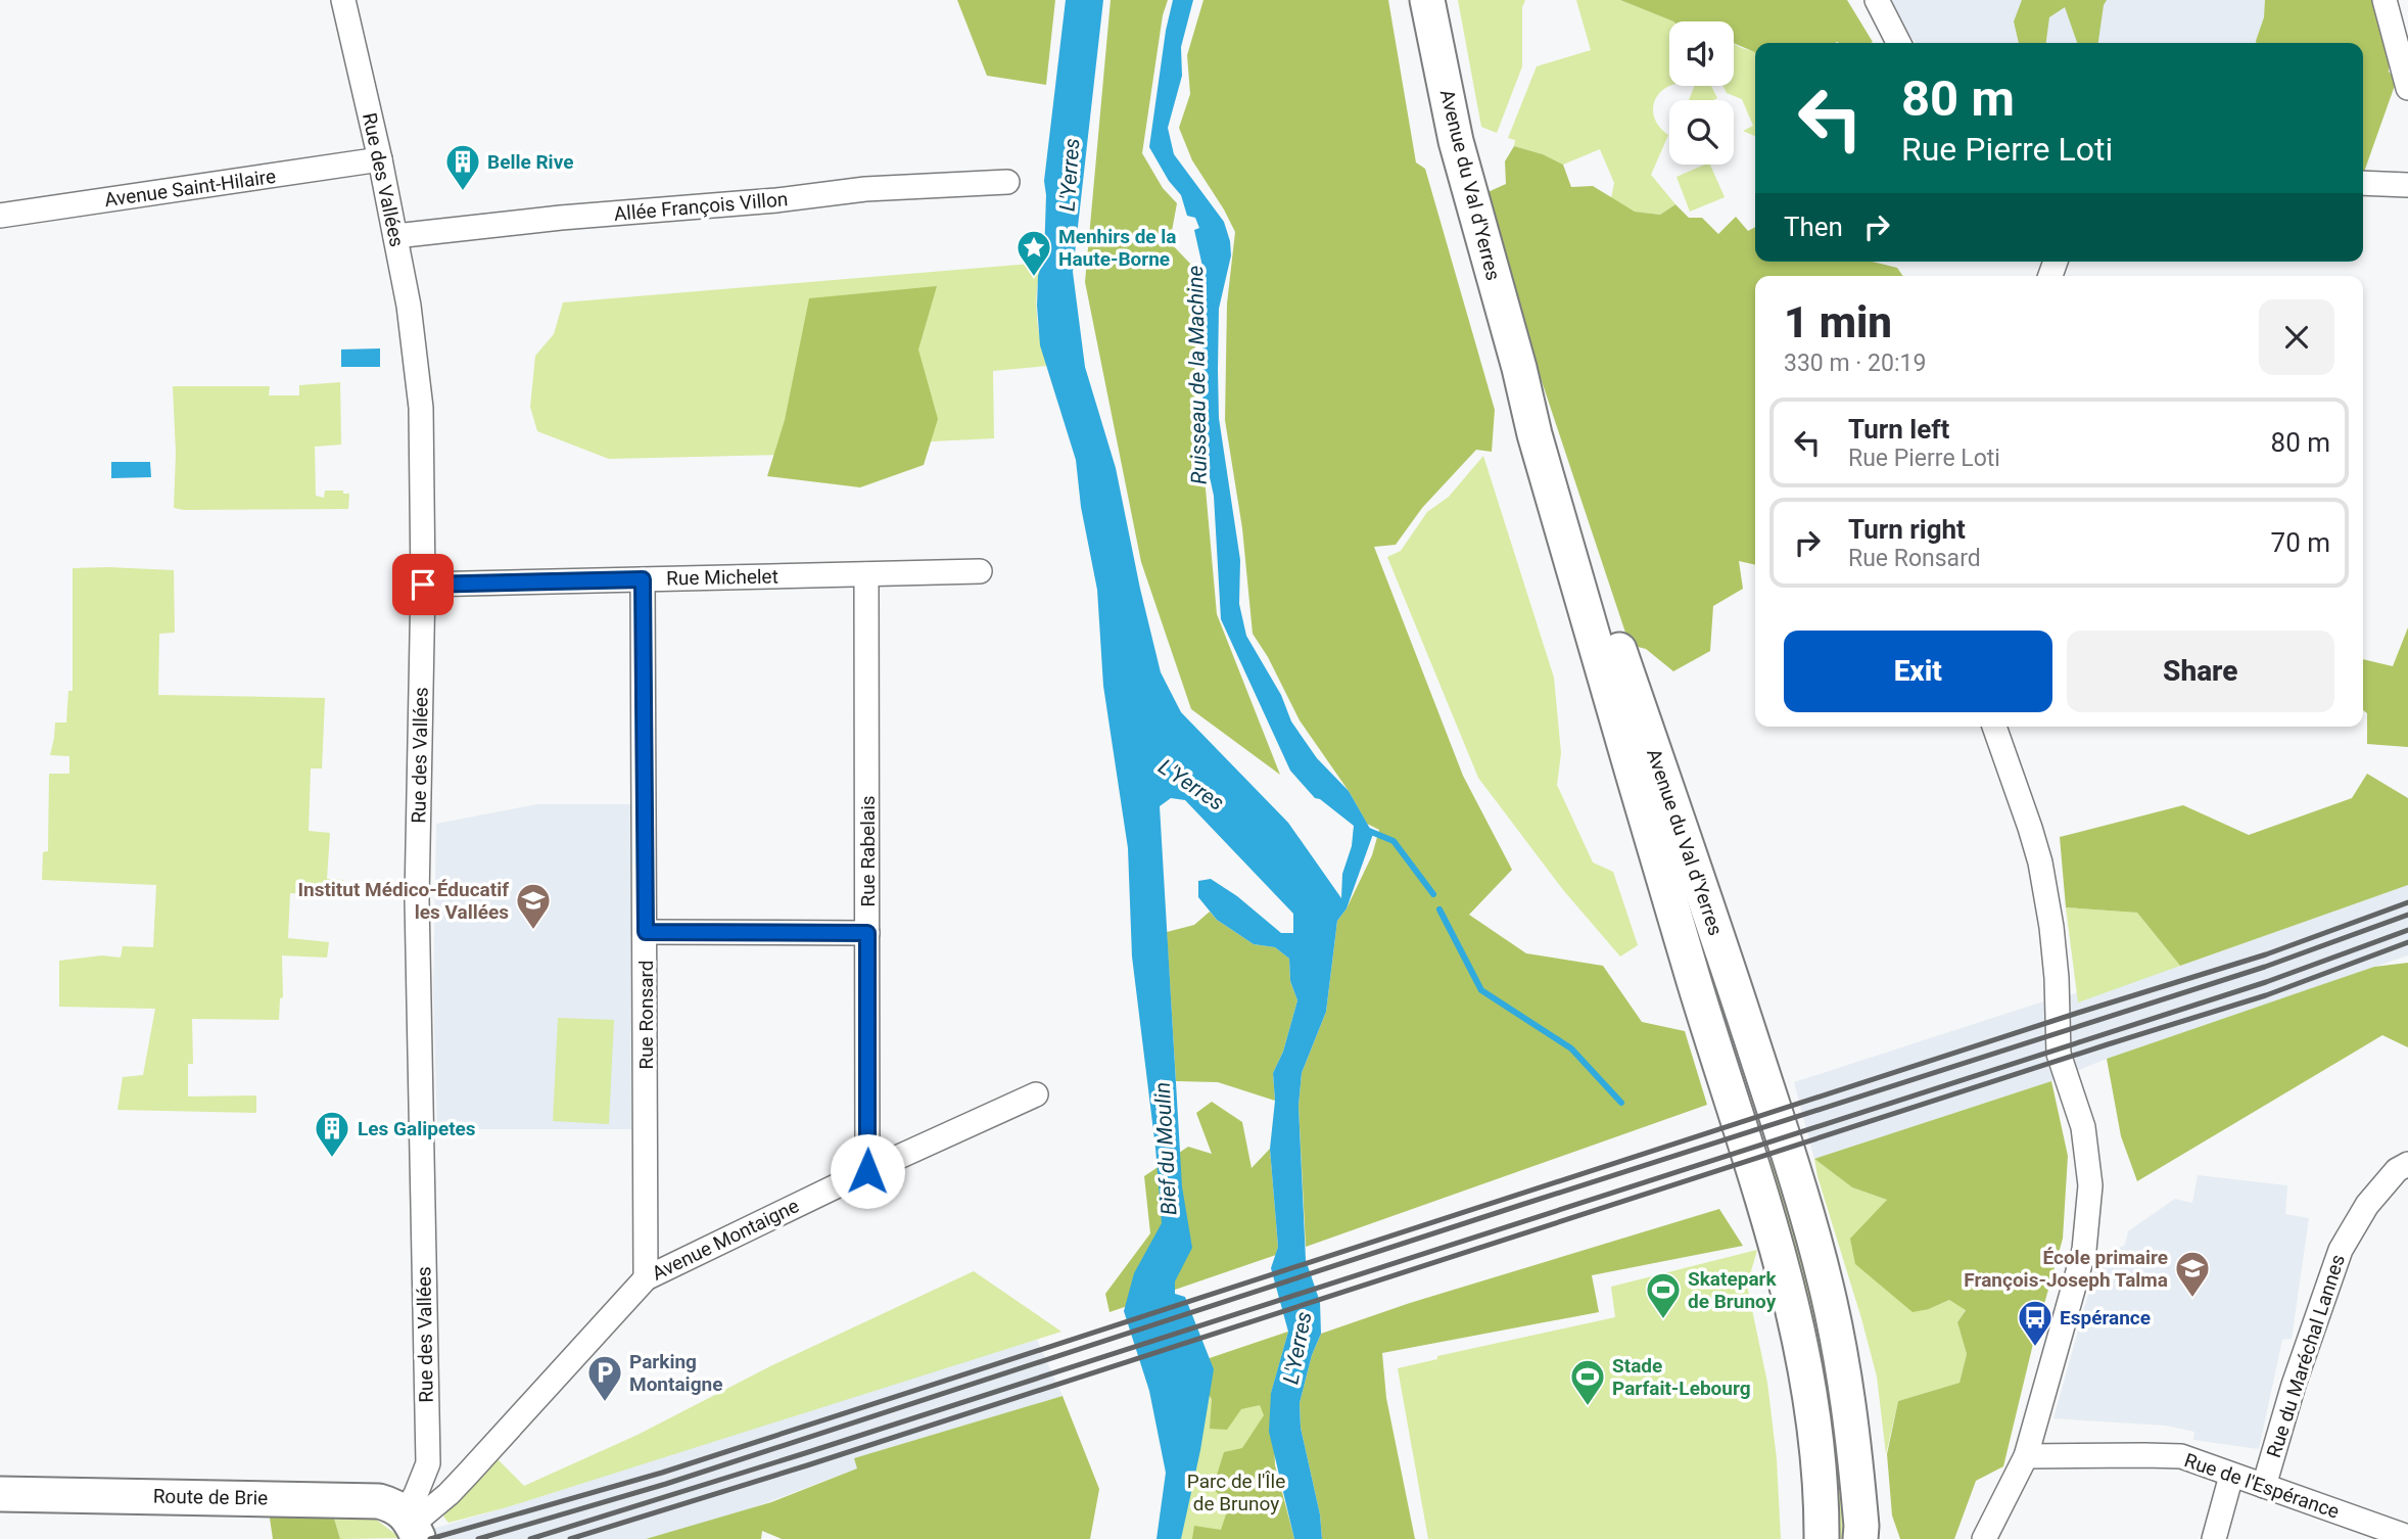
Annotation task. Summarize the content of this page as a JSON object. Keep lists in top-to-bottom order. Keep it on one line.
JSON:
{"streets":{"main road":["Avenue du Val d'Yerres","Route de Brie"],"street":["Rue des Vallées","Avenue Saint-Hilaire","Allée François Villon","Rue Michelet","Rue Rabelais","Rue Ronsard","Avenue Montaigne","Rue du Maréchal Lannes","Rue de l'Espérance"]},"crossings":[["Rue des Vallées","Avenue Saint-Hilaire"],["Rue des Vallées","Allée François Villon"],["Rue des Vallées","Rue Michelet"],["Rue des Vallées","Avenue Montaigne"],["Rue des Vallées","Route de Brie"],["Rue Michelet","Rue Rabelais"],["Rue Michelet","Rue Ronsard"],["Rue Rabelais","Avenue Montaigne"],["Rue Ronsard","Avenue Montaigne"],["Avenue Montaigne","Route de Brie"],["Rue du Maréchal Lannes","Rue de l'Espérance"]],"water":["L'Yerres","Ruisseau de la Machine","Bief du Moulin"],"parks":["Parc de l'Île de Brunoy"],"places":{"building":["Belle Rive","Les Galipetes"],"place":["Menhirs de la Haute-Borne"],"school or university":["Institut Médico-Éducatif les Vallées","École primaire François-Joseph Talma"],"sports":["Skatepark de Brunoy","Stade Parfait-Lebourg"],"bus stop":["Espérance"],"parking":["Parking Montaigne"]},"page":{"turn":["80 m","Rue Pierre Loti"],"then":"Then","heading":["1 min","330 m · 20:19"],"list":[{"name":"Turn left","note":"Rue Pierre Loti","value":"80 m"},{"name":"Turn right","note":"Rue Ronsard","value":"70 m"}],"buttons":["Exit","Share"]}}
